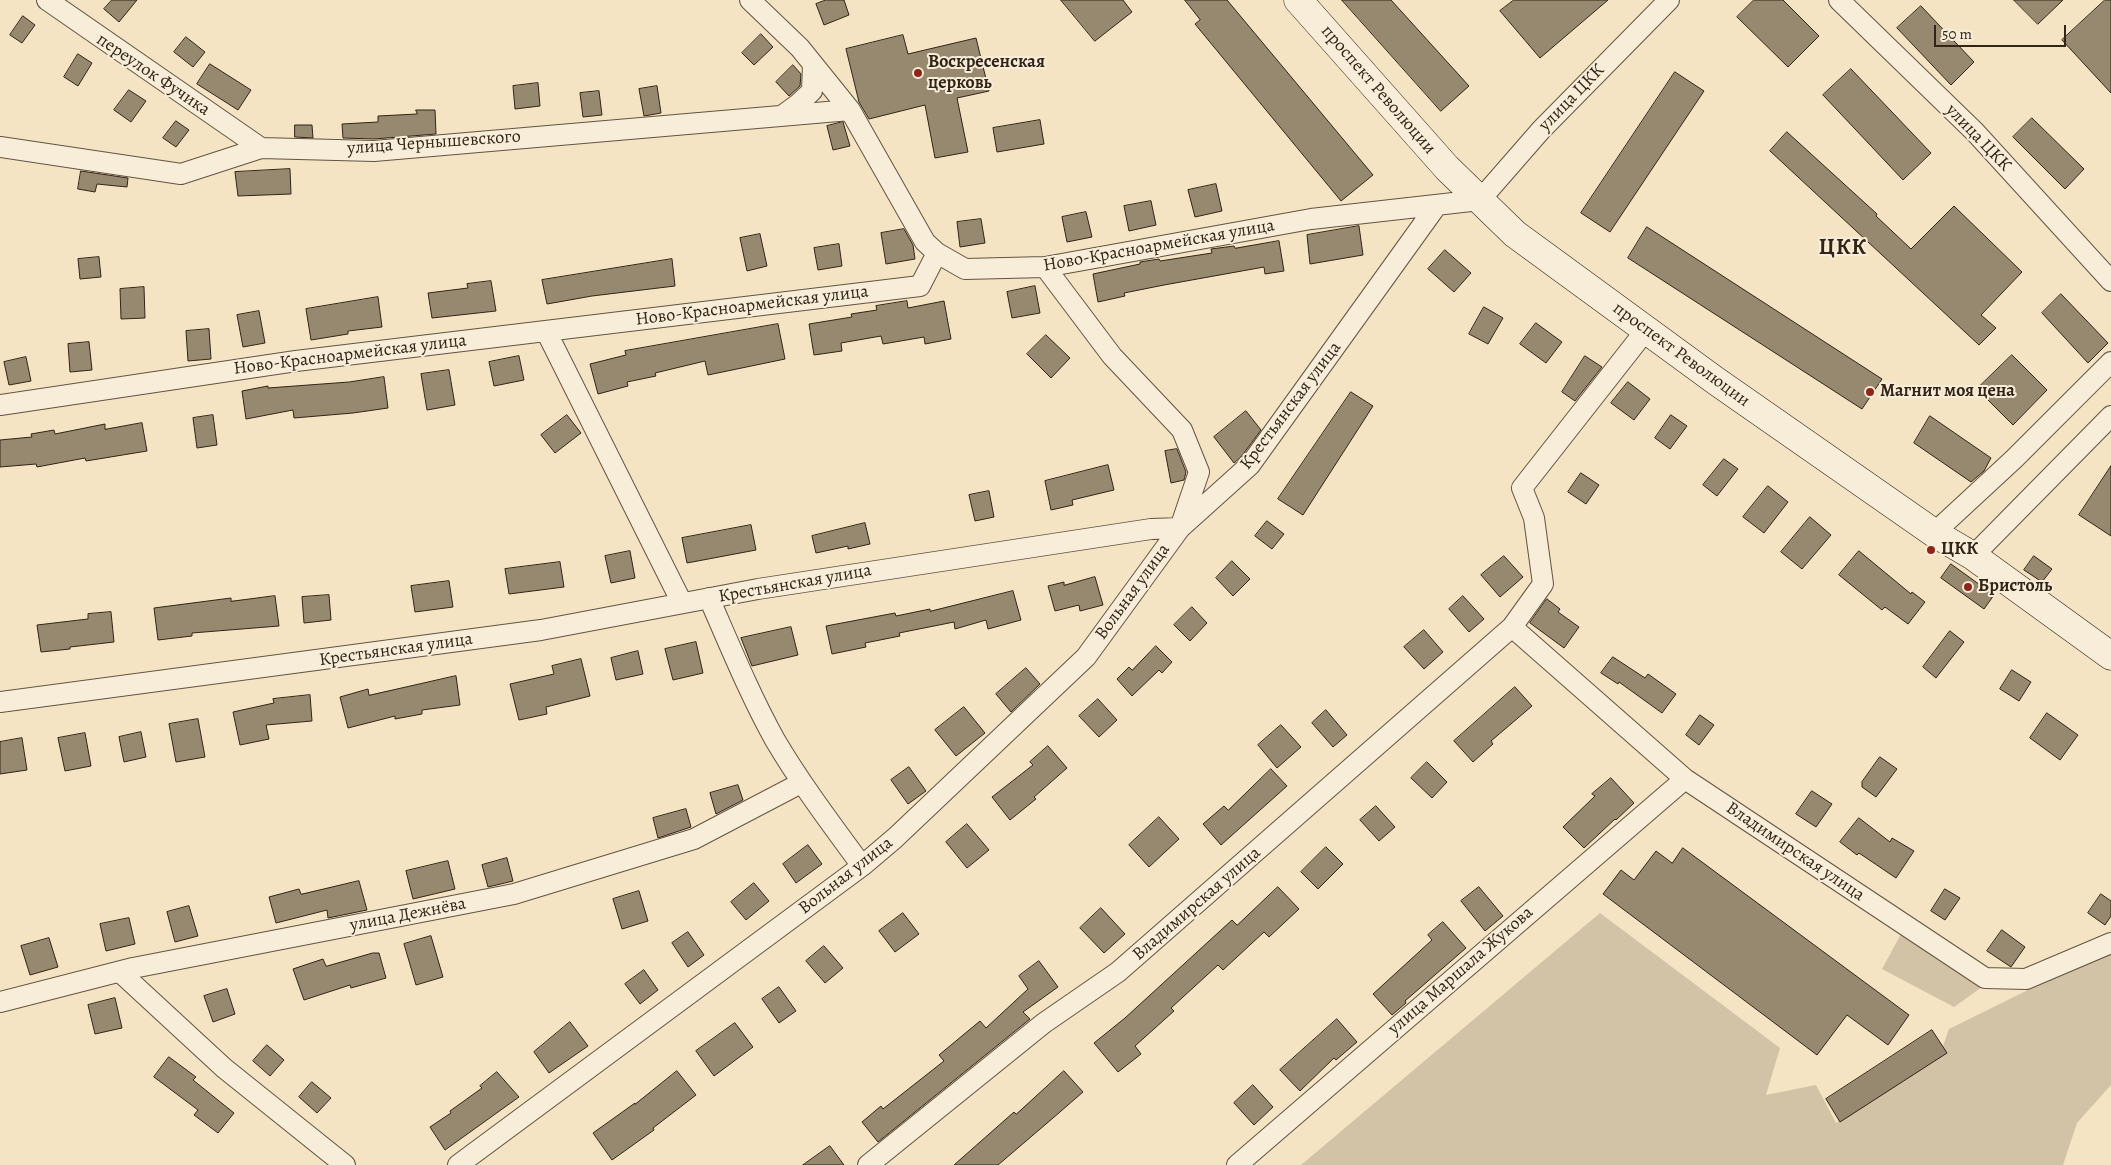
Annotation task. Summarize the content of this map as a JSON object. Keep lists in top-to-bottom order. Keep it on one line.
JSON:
{"streets":{"street":["переулок Фучика","проспект Революции","улица ЦКК","улица Чернышевского","Ново-Красноармейская улица","Крестьянская улица","Вольная улица","Владимирская улица","улица Дежнёва","улица Маршала Жукова"]},"crossings":[["переулок Фучика","улица Чернышевского"],["проспект Революции","улица ЦКК"],["проспект Революции","Ново-Красноармейская улица"],["проспект Революции","Владимирская улица"],["улица ЦКК","Ново-Красноармейская улица"],["Ново-Красноармейская улица","Крестьянская улица"],["Крестьянская улица","Вольная улица"],["Владимирская улица","улица Маршала Жукова"]],"districts":["ЦКК"],"places":["Воскресенская церковь","Магнит моя цена","ЦКК","Бристоль"],"scale_bar":"50 m"}
